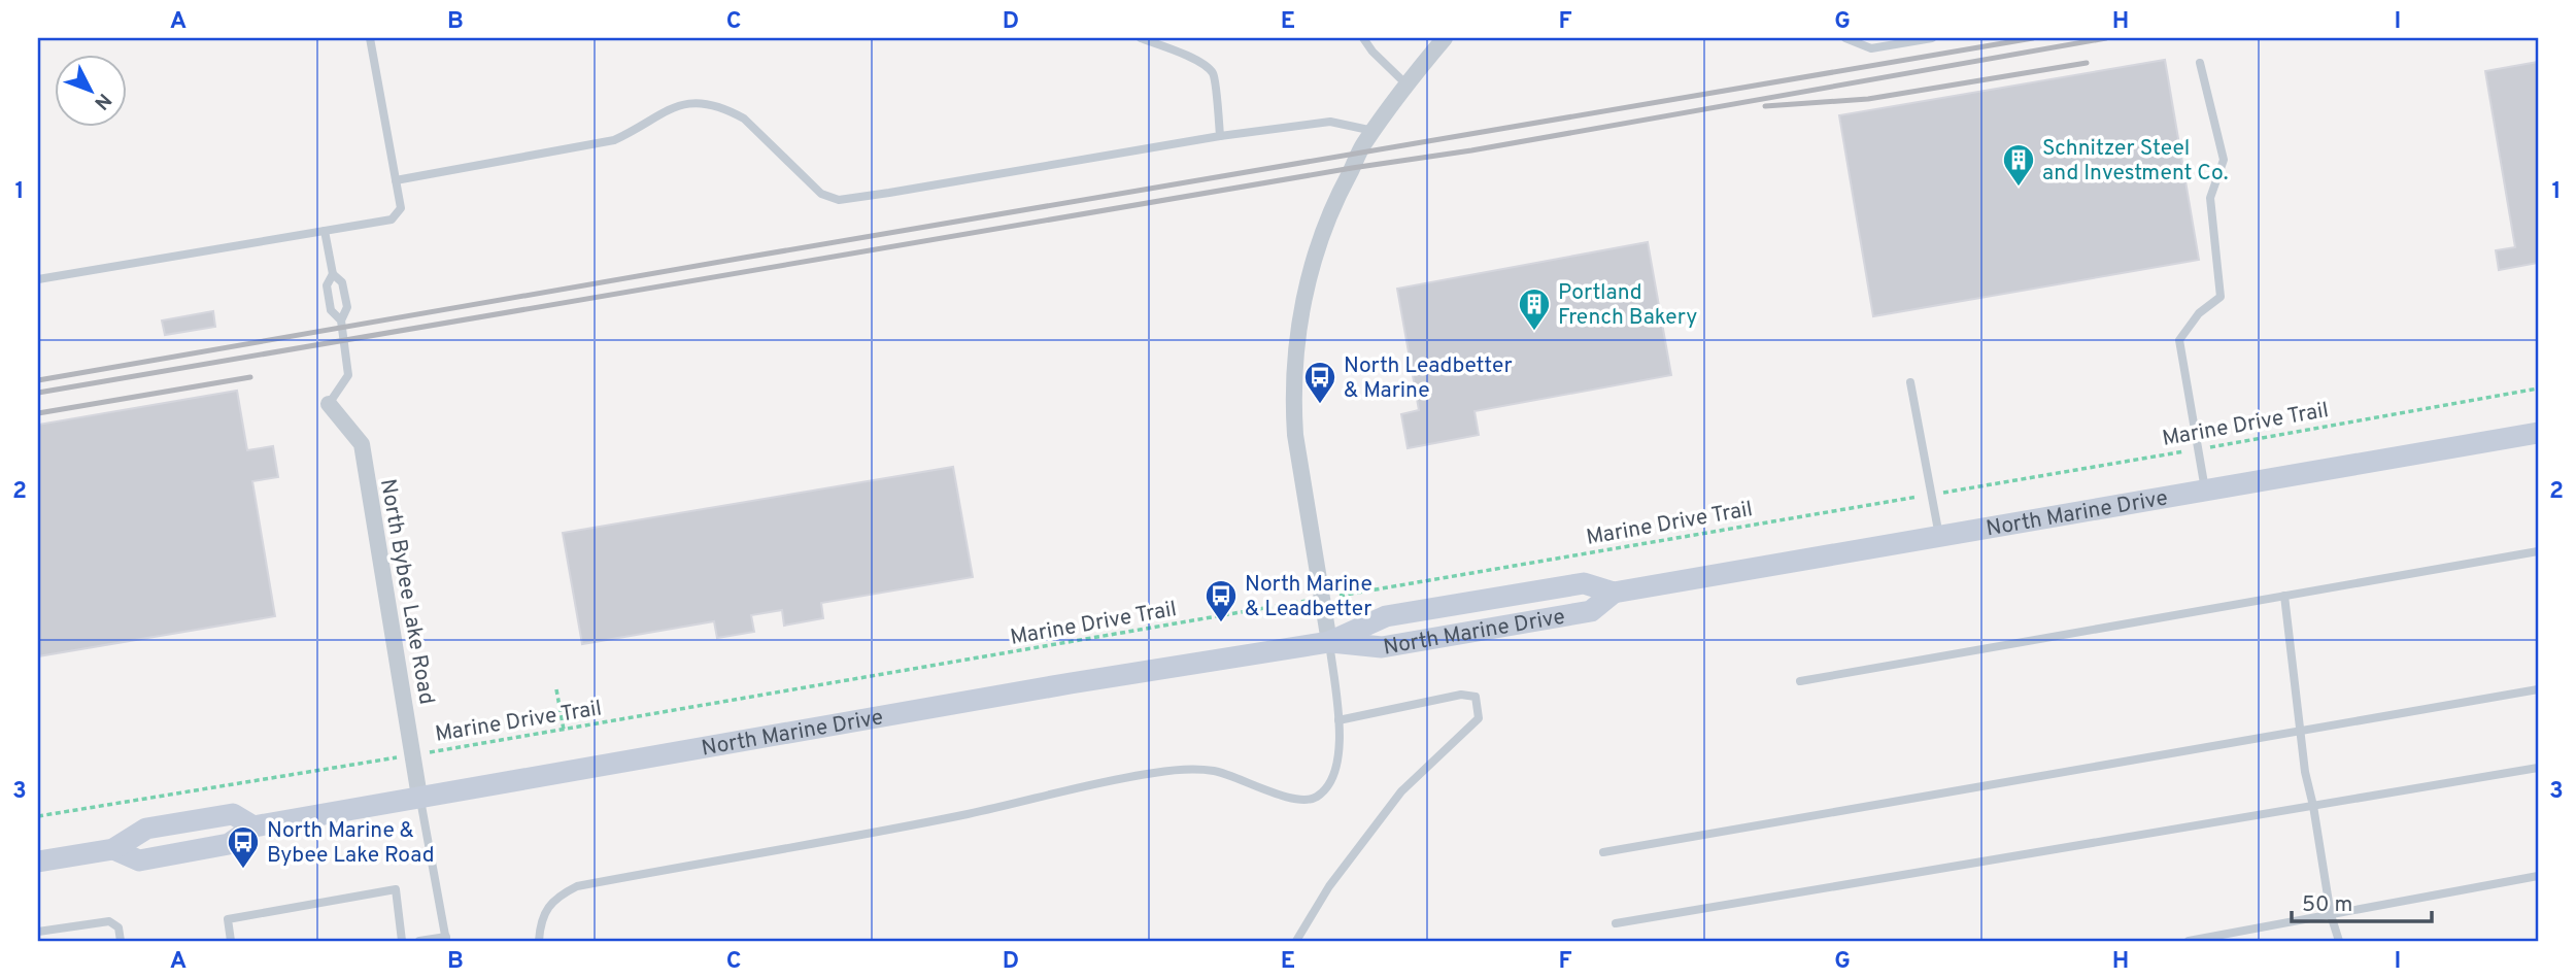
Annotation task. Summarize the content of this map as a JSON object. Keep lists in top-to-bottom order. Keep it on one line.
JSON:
{"streets":{"main road":["North Marine Drive"],"street":["North Bybee Lake Road"],"path":["Marine Drive Trail"]},"crossings":[["Marine Drive Trail","North Bybee Lake Road"],["North Marine Drive","North Bybee Lake Road"]],"places":{"building":["Schnitzer Steel and Investment Co.","Portland French Bakery"],"bus stop":["North Leadbetter & Marine","North Marine & Leadbetter","North Marine & Bybee Lake Road"]},"scale_bar":"50 m","north":"bottom right","grid":{"columns":["A","B","C","D","E","F","G","H","I"],"rows":["1","2","3"]}}
